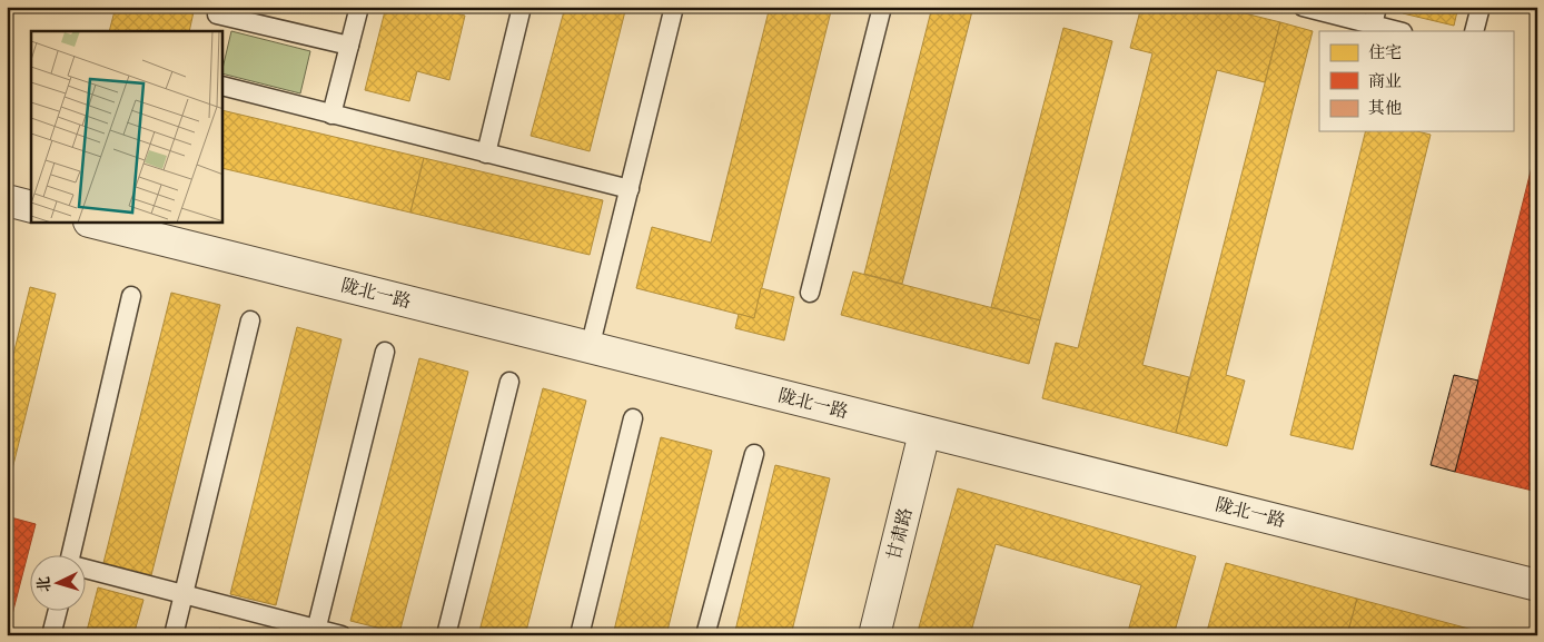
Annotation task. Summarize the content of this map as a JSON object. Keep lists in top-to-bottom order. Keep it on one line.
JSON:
{"streets":{"street":["陇北一路","甘肃路"]},"crossings":[["陇北一路","甘肃路"]],"legend":["住宅","商业","其他"],"north":"left"}
